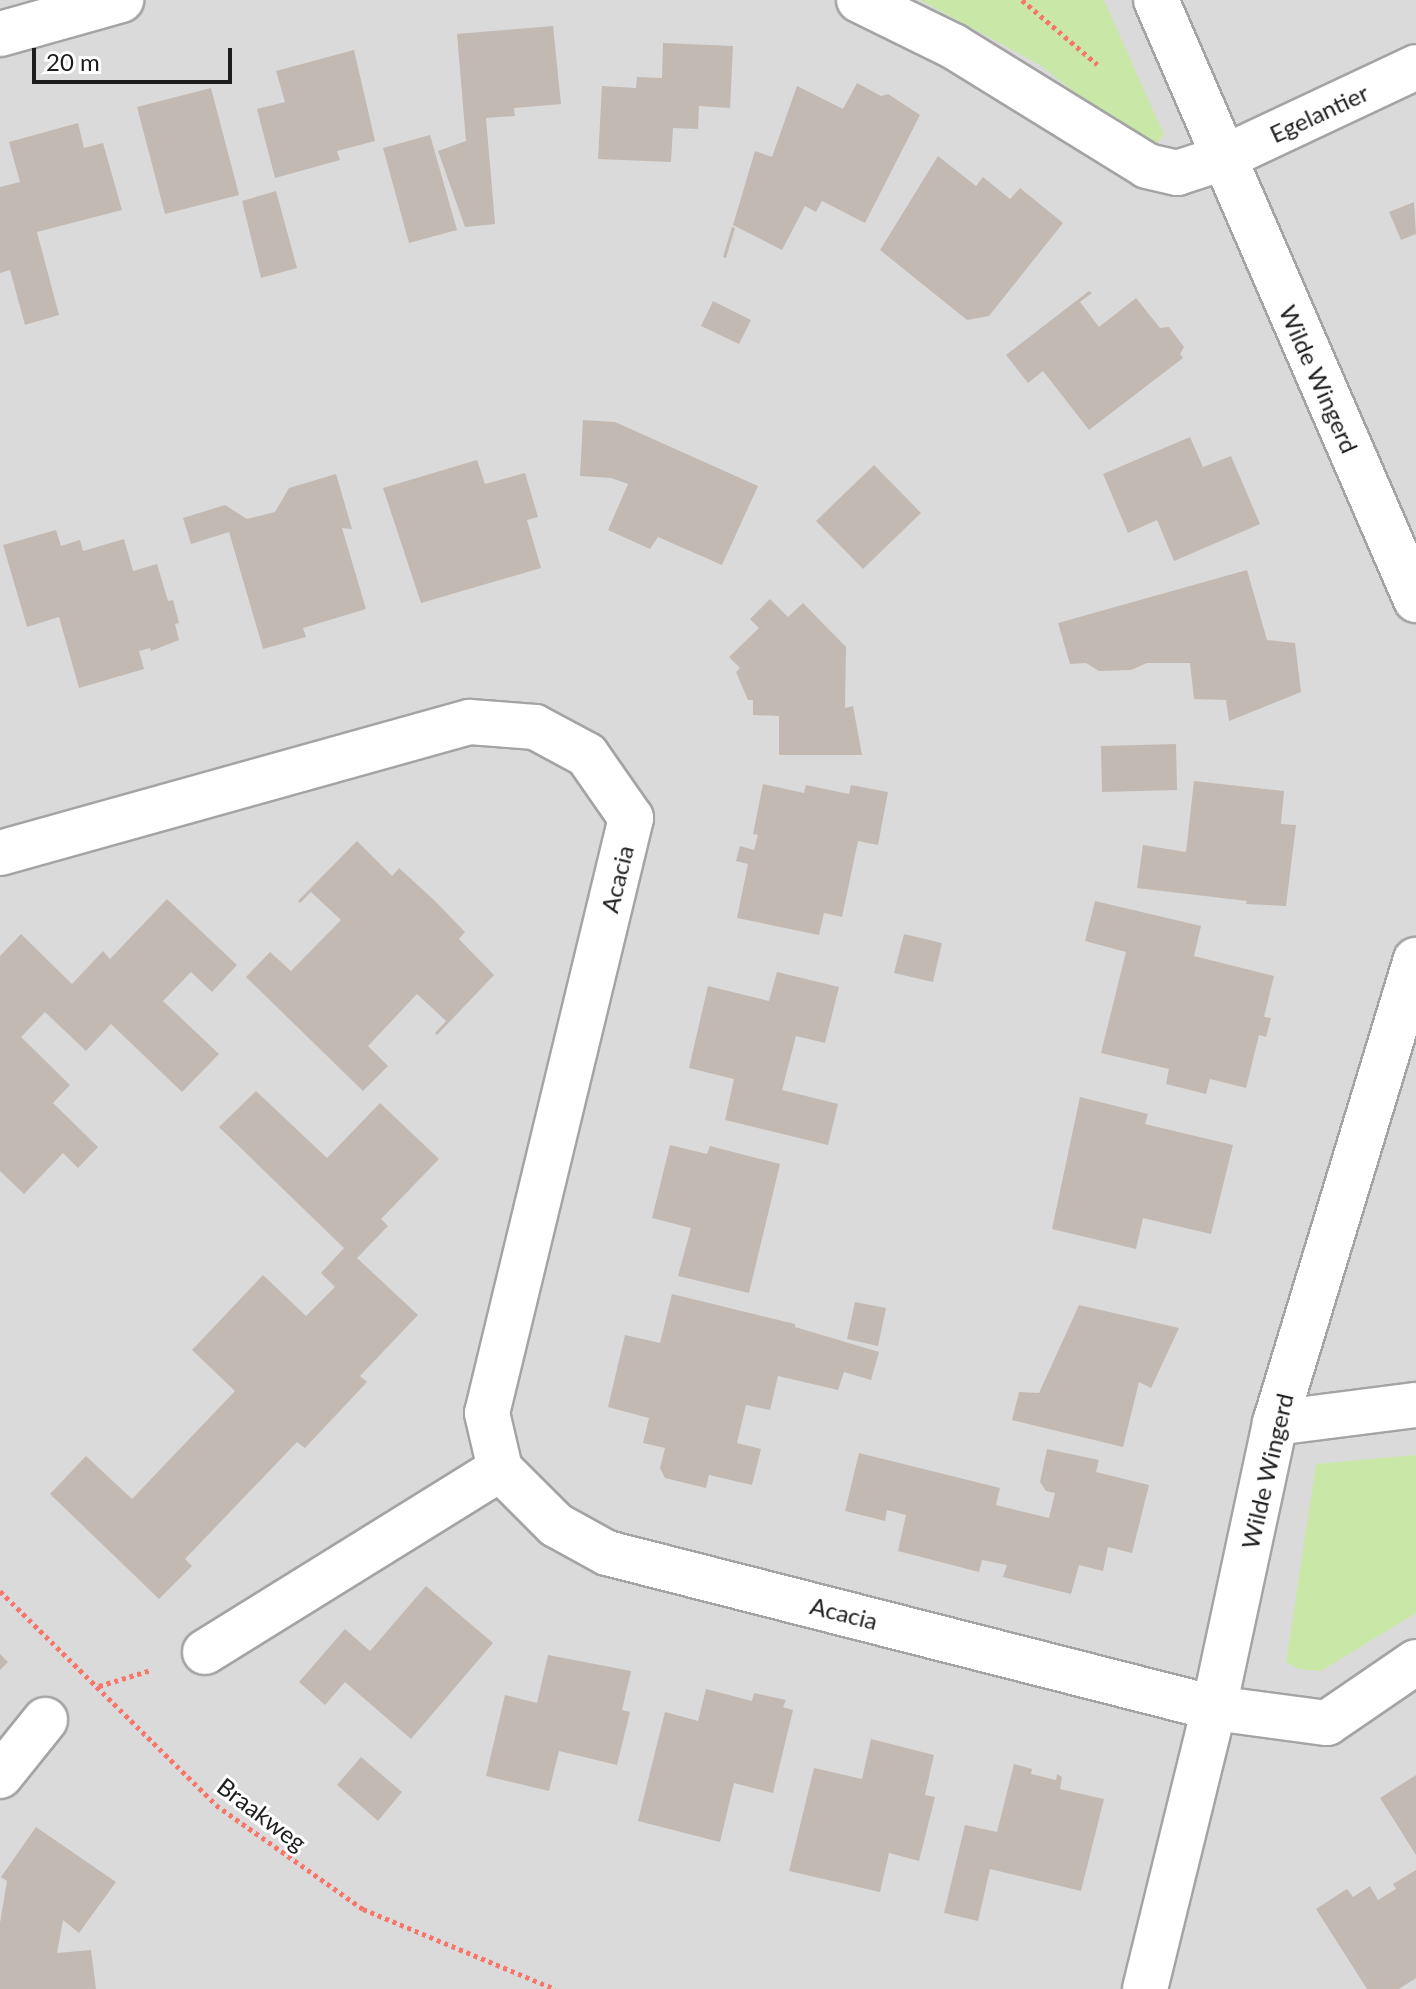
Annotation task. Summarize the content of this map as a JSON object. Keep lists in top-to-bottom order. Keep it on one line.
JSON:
{"streets":{"street":["Egelantier","Wilde Wingerd","Acacia"],"path":["Braakweg"]},"crossings":[["Egelantier","Wilde Wingerd"],["Wilde Wingerd","Acacia"]],"scale_bar":"20 m"}
